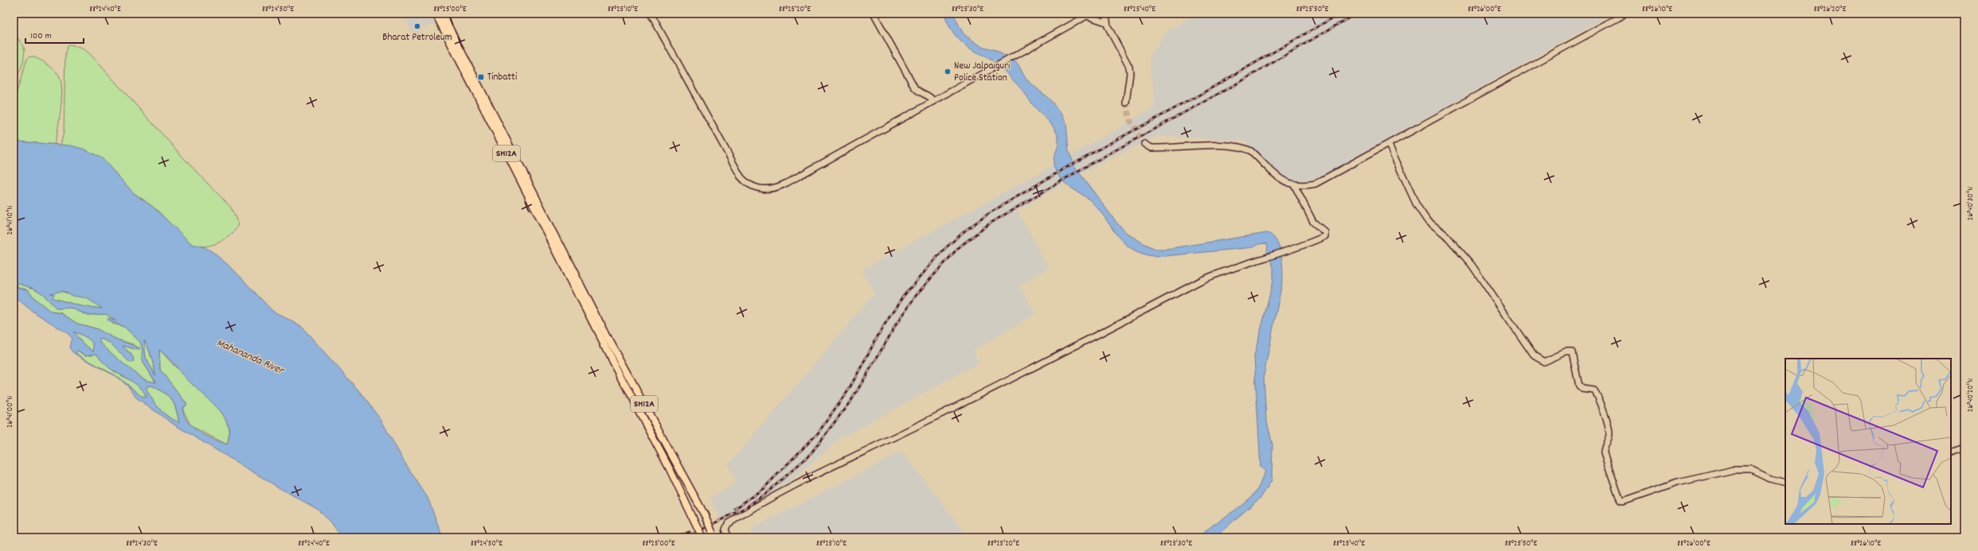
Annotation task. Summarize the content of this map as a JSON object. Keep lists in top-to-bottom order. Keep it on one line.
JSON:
{"streets":{"main road":["SH12A"]},"water":["Mahananda River"],"places":{"other":["Bharat Petroleum","New Jalpaiguri Police Station"],"transit":["Tinbatti"]},"scale_bar":"100 m","coordinates":["88°24'40\"E","88°24'50\"E","88°25'00\"E","88°25'10\"E","88°25'20\"E","88°25'30\"E","88°25'40\"E","88°25'50\"E","88°26'00\"E","88°26'10\"E","88°26'20\"E","26°40'30\"N","26°41'10\"N","26°40'20\"N","26°41'00\"N","88°24'30\"E"]}
